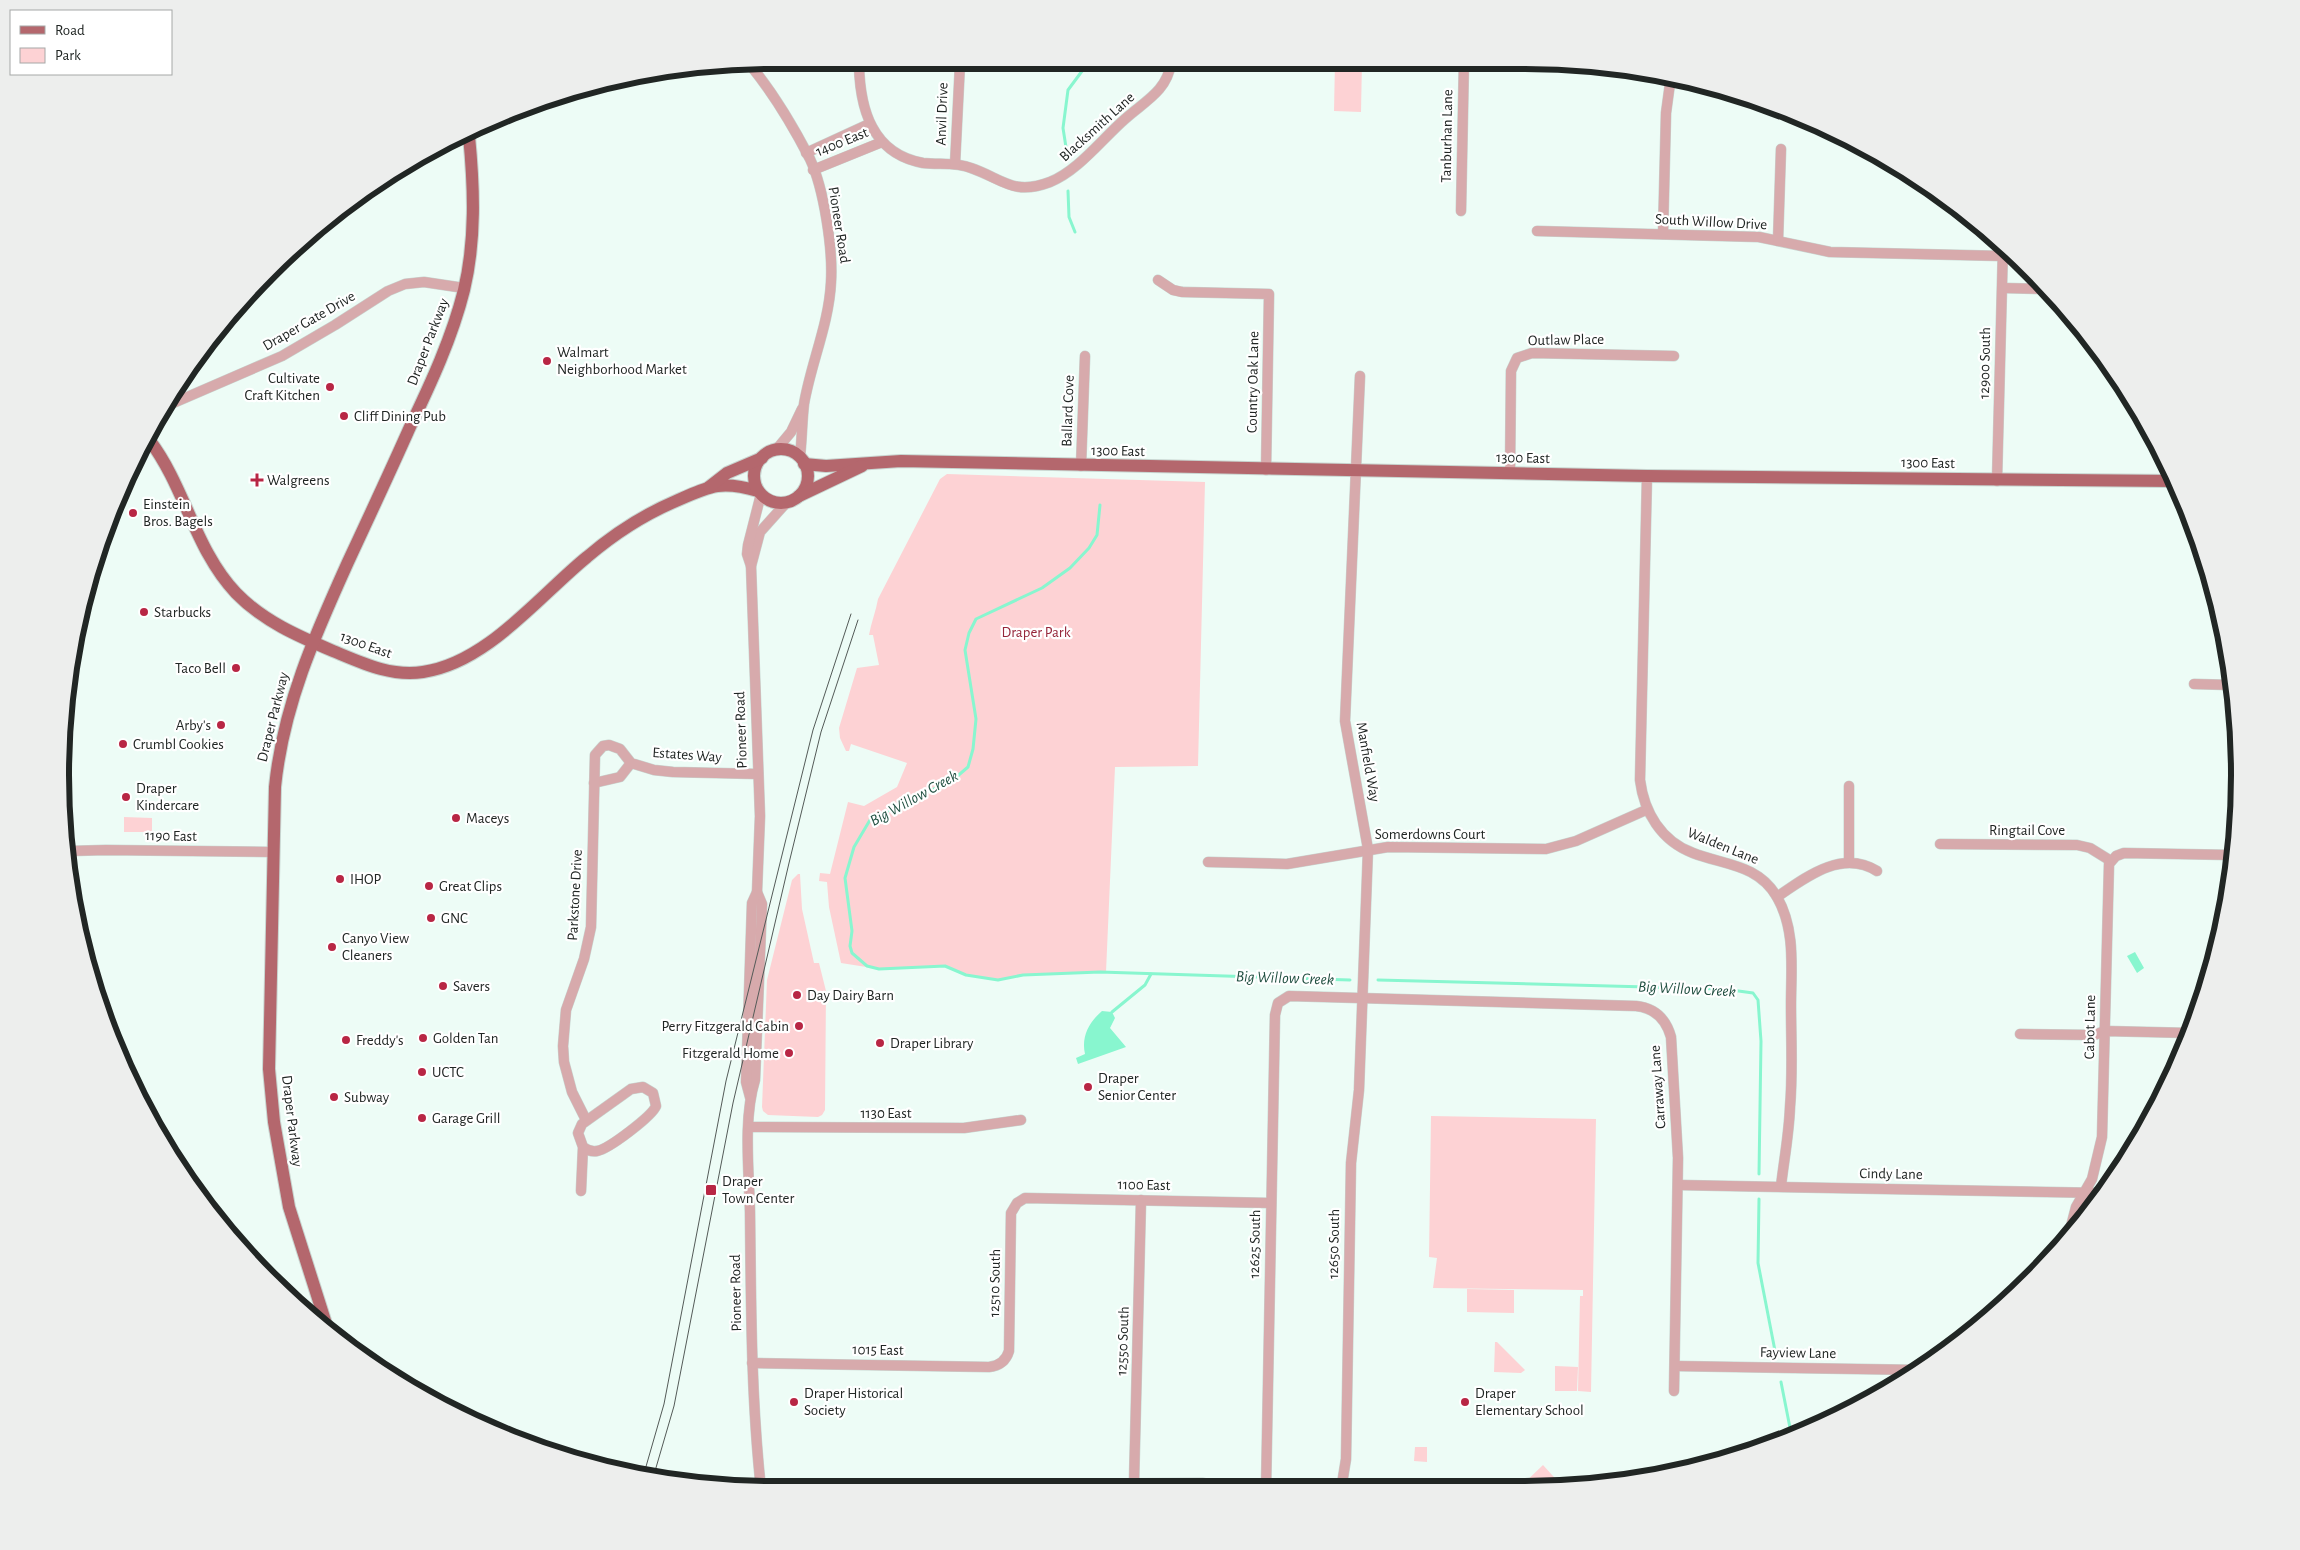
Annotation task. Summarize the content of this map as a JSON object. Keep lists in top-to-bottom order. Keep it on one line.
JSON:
{"streets":{"main road":["Draper Parkway","1300 East"],"street":["Anvil Drive","Blacksmith Lane","Tanburhan Lane","1400 East","South Willow Drive","Pioneer Road","Draper Gate Drive","Outlaw Place","12900 South","Country Oak Lane","Ballard Cove","Estates Way","Manfield Way","Ringtail Cove","Somerdowns Court","1190 East","Walden Lane","Parkstone Drive","Cabot Lane","Carraway Lane","1130 East","Cindy Lane","1100 East","12625 South","12650 South","12510 South","12550 South","1015 East","Fayview Lane"]},"crossings":[["Anvil Drive","Blacksmith Lane"],["Blacksmith Lane","1400 East"],["1400 East","Pioneer Road"],["Pioneer Road","1300 East"],["Pioneer Road","Estates Way"],["Pioneer Road","1130 East"],["Pioneer Road","1015 East"],["Draper Gate Drive","Draper Parkway"],["Outlaw Place","1300 East"],["Draper Parkway","1300 East"],["Draper Parkway","1190 East"],["12900 South","1300 East"],["Country Oak Lane","1300 East"],["Ballard Cove","1300 East"],["1300 East","Manfield Way"],["1300 East","Walden Lane"],["Estates Way","Parkstone Drive"],["Manfield Way","Somerdowns Court"],["Manfield Way","Carraway Lane"],["Manfield Way","12650 South"],["Ringtail Cove","Cabot Lane"],["Somerdowns Court","Walden Lane"],["Walden Lane","Cindy Lane"],["Cabot Lane","Cindy Lane"],["Carraway Lane","Cindy Lane"],["Carraway Lane","12625 South"],["Carraway Lane","12650 South"],["Carraway Lane","Fayview Lane"],["1100 East","12625 South"],["1100 East","12510 South"],["1100 East","12550 South"],["12510 South","1015 East"]],"water":["Big Willow Creek"],"parks":["Draper Park"],"places":{"other":["Walmart Neighborhood Market","Cultivate Craft Kitchen","Cliff Dining Pub","Einstein Bros. Bagels","Starbucks","Taco Bell","Arby's","Crumbl Cookies","Draper Kindercare","Maceys","IHOP","Great Clips","GNC","Canyo View Cleaners","Savers","Day Dairy Barn","Perry Fitzgerald Cabin","Golden Tan","Freddy's","Draper Library","Fitzgerald Home","UCTC","Draper Senior Center","Subway","Garage Grill","Draper Historical Society","Draper Elementary School"],"health":["Walgreens"],"transit":["Draper Town Center"]},"legend":["Road","Park"]}
